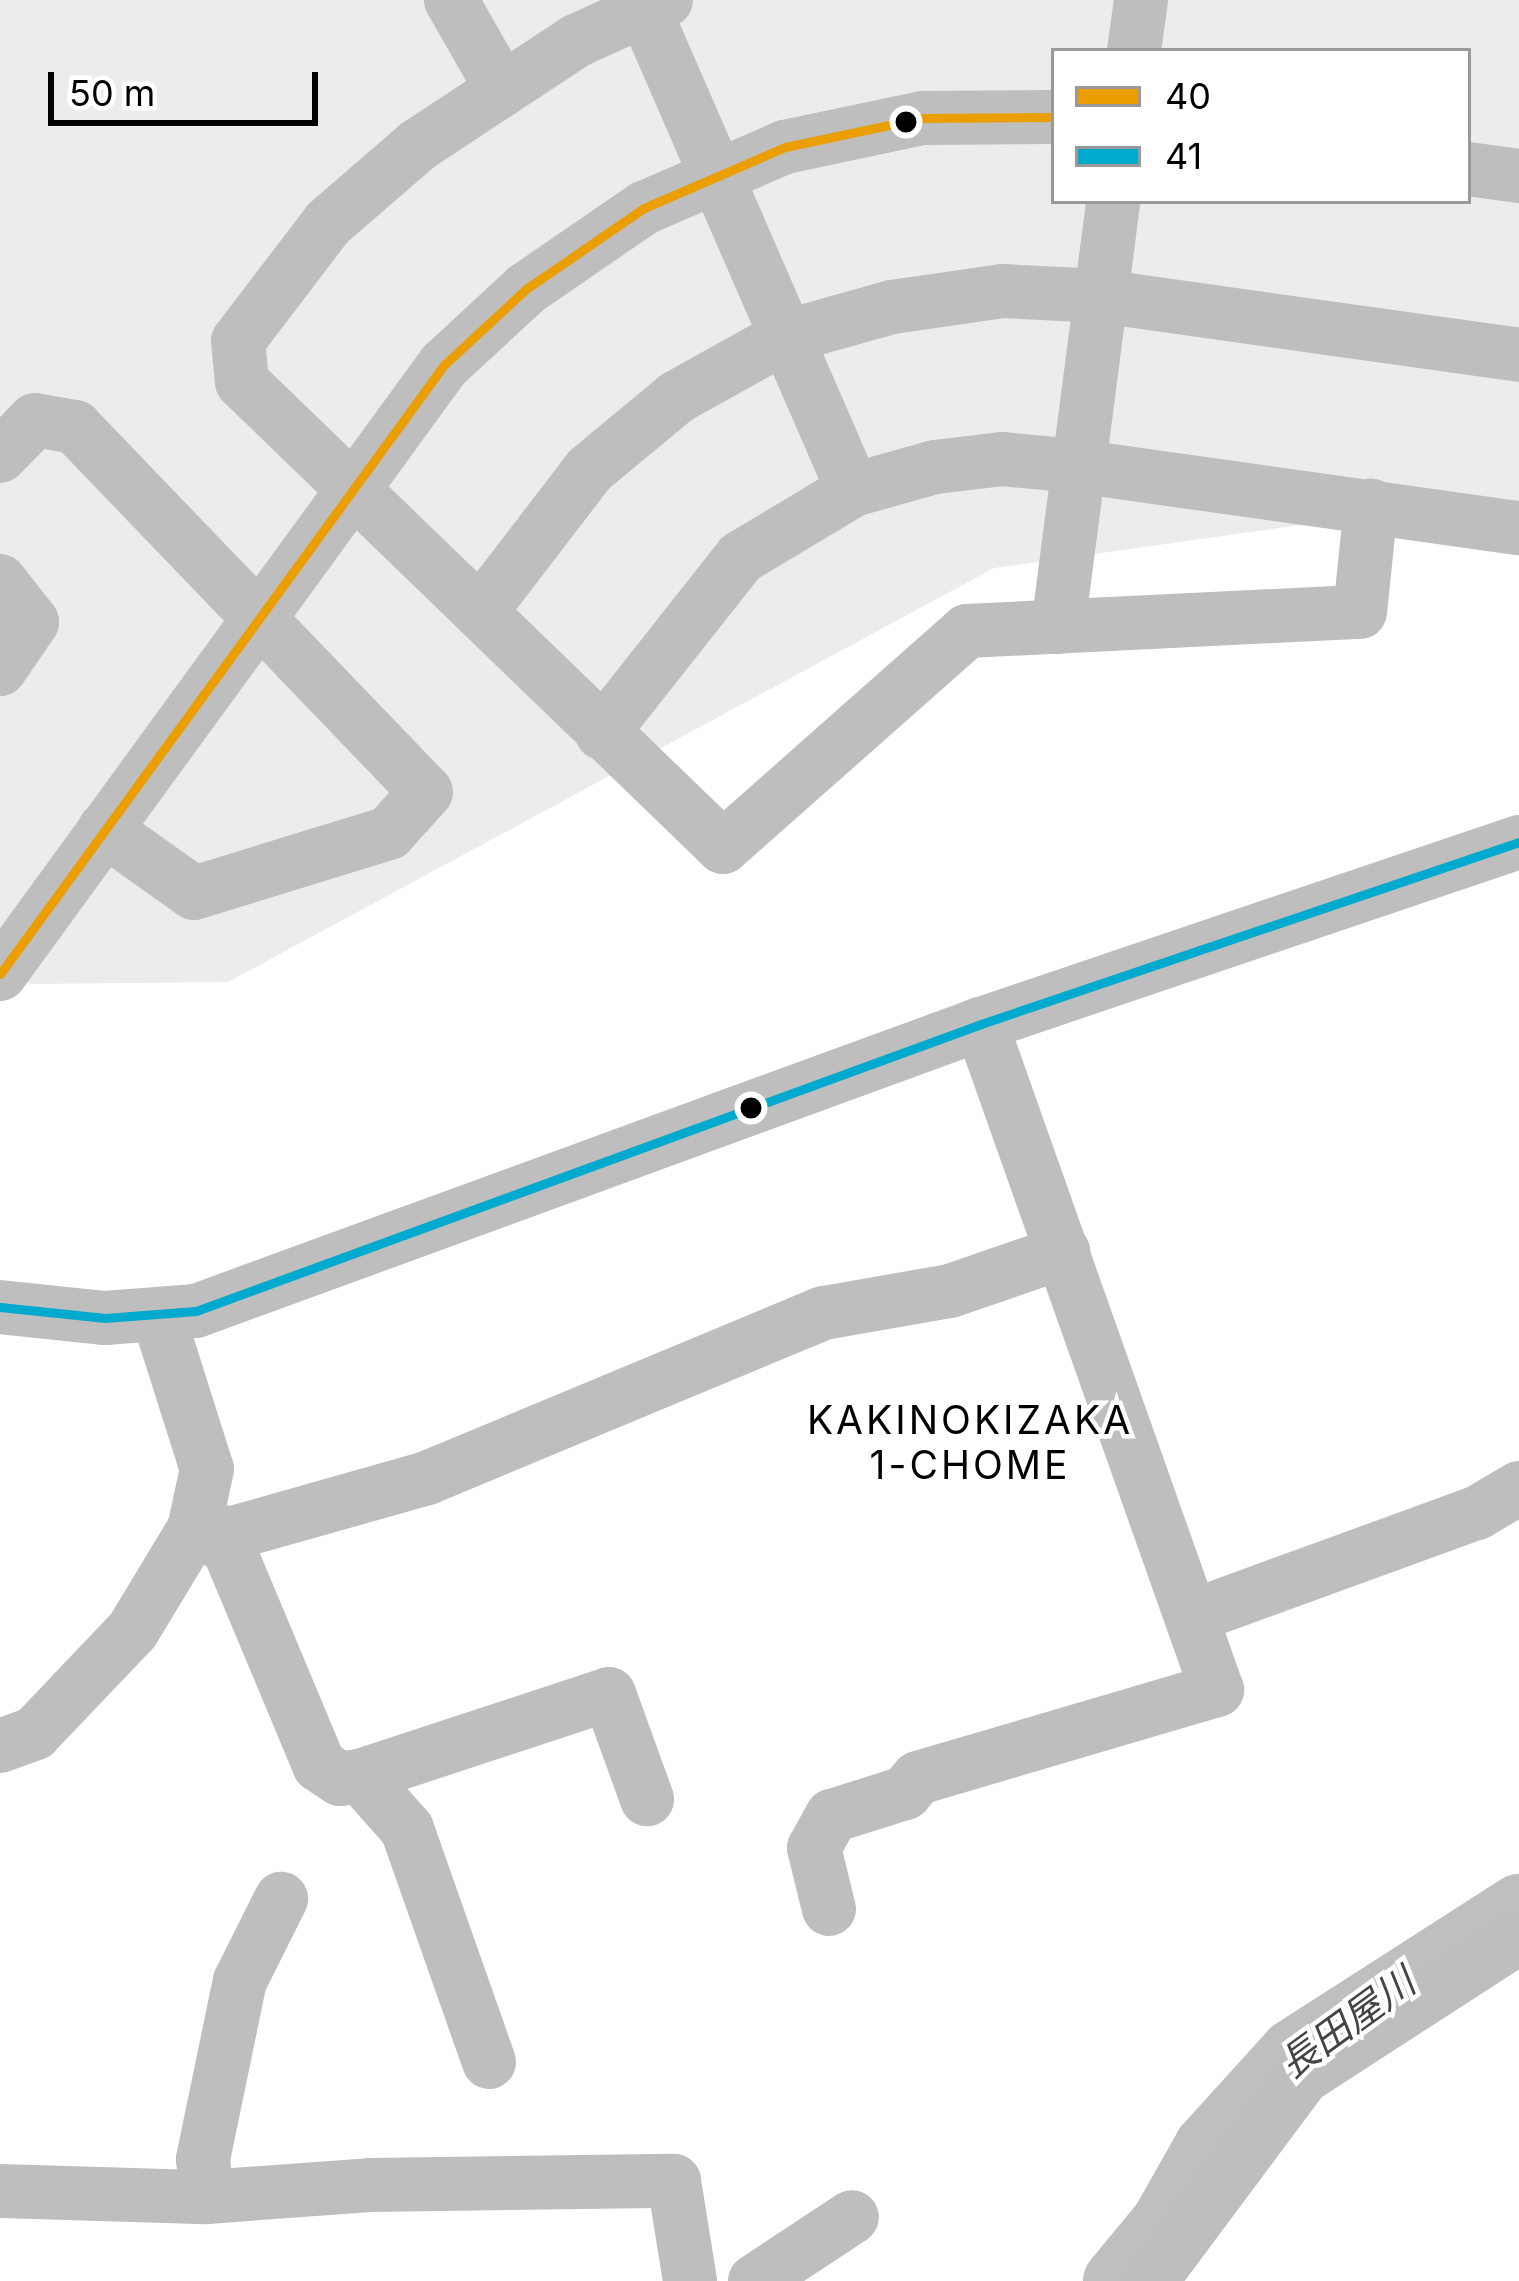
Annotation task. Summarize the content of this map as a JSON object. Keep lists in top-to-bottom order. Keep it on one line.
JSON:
{"districts":["KAKINOKIZAKA 1-CHOME"],"water":["長田屋川"],"lines":["transit line 40","transit line 41"],"legend":["40","41"],"scale_bar":"50 m"}
